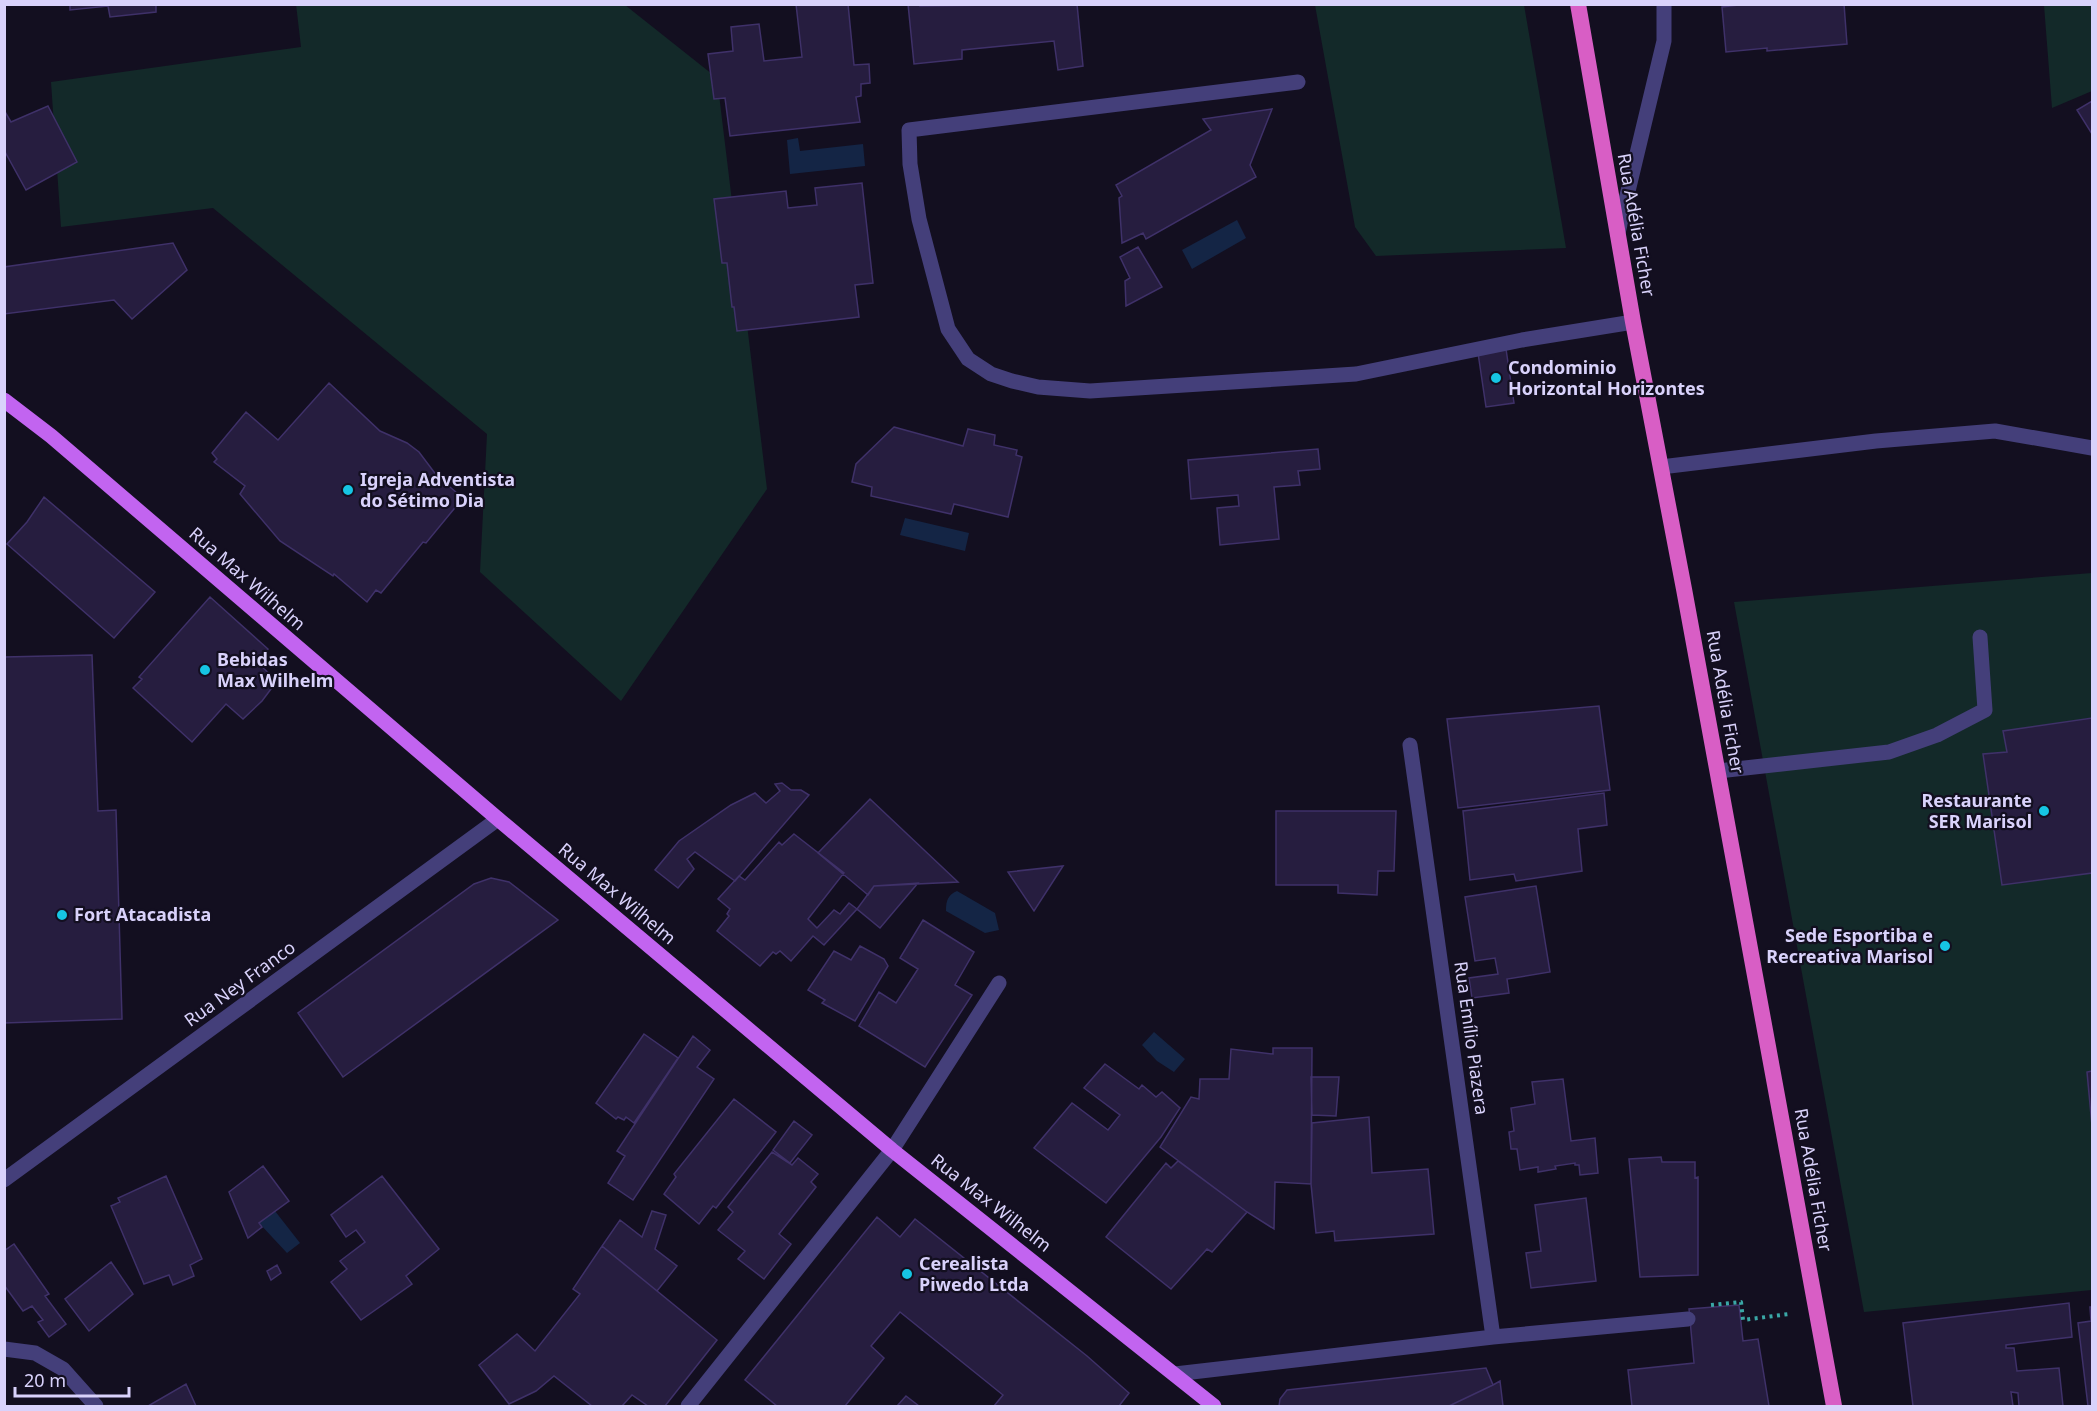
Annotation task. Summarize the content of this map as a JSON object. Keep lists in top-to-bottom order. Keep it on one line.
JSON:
{"streets":{"highway":["Rua Adélia Ficher"],"main road":["Rua Max Wilhelm"],"street":["Rua Ney Franco","Rua Emílio Piazera"]},"crossings":[["Rua Max Wilhelm","Rua Ney Franco"]],"places":["Condominio Horizontal Horizontes","Igreja Adventista do Sétimo Dia","Bebidas Max Wilhelm","Restaurante SER Marisol","Fort Atacadista","Sede Esportiba e Recreativa Marisol","Cerealista Piwedo Ltda"],"scale_bar":"20 m"}
